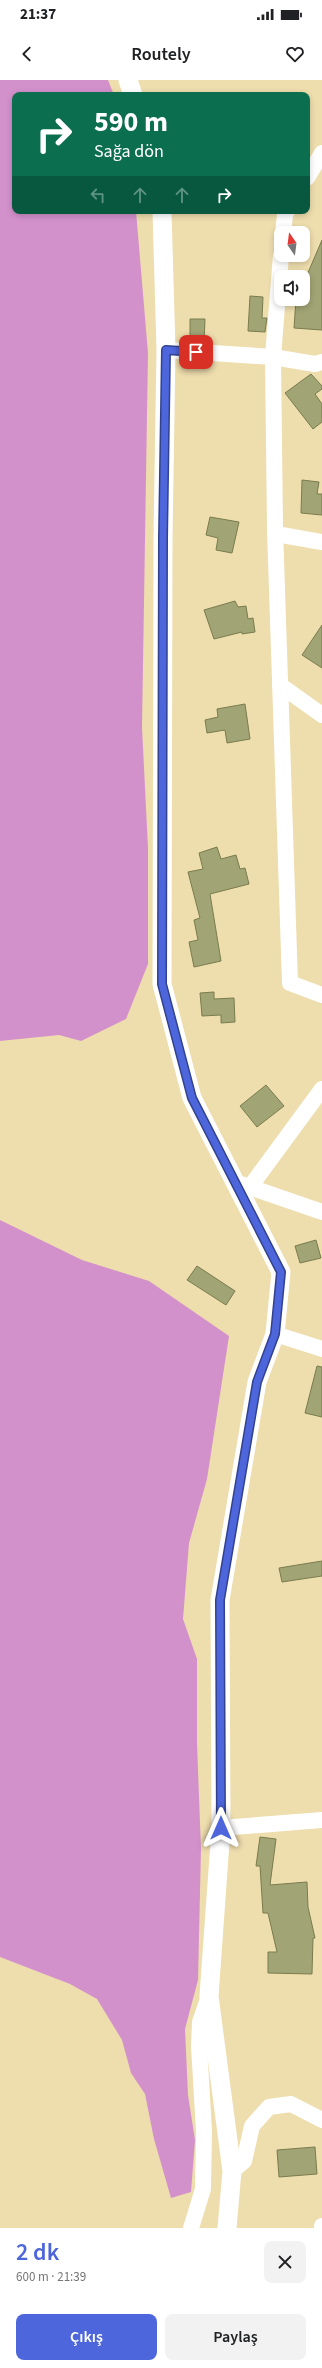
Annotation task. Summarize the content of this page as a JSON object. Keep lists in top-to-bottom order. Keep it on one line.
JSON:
{"north":"top","page":{"status":"21:37","header":"Routely","turn":["590 m","Sağa dön"],"heading":["2 dk","600 m · 21:39"],"buttons":["Çıkış","Paylaş"]}}
